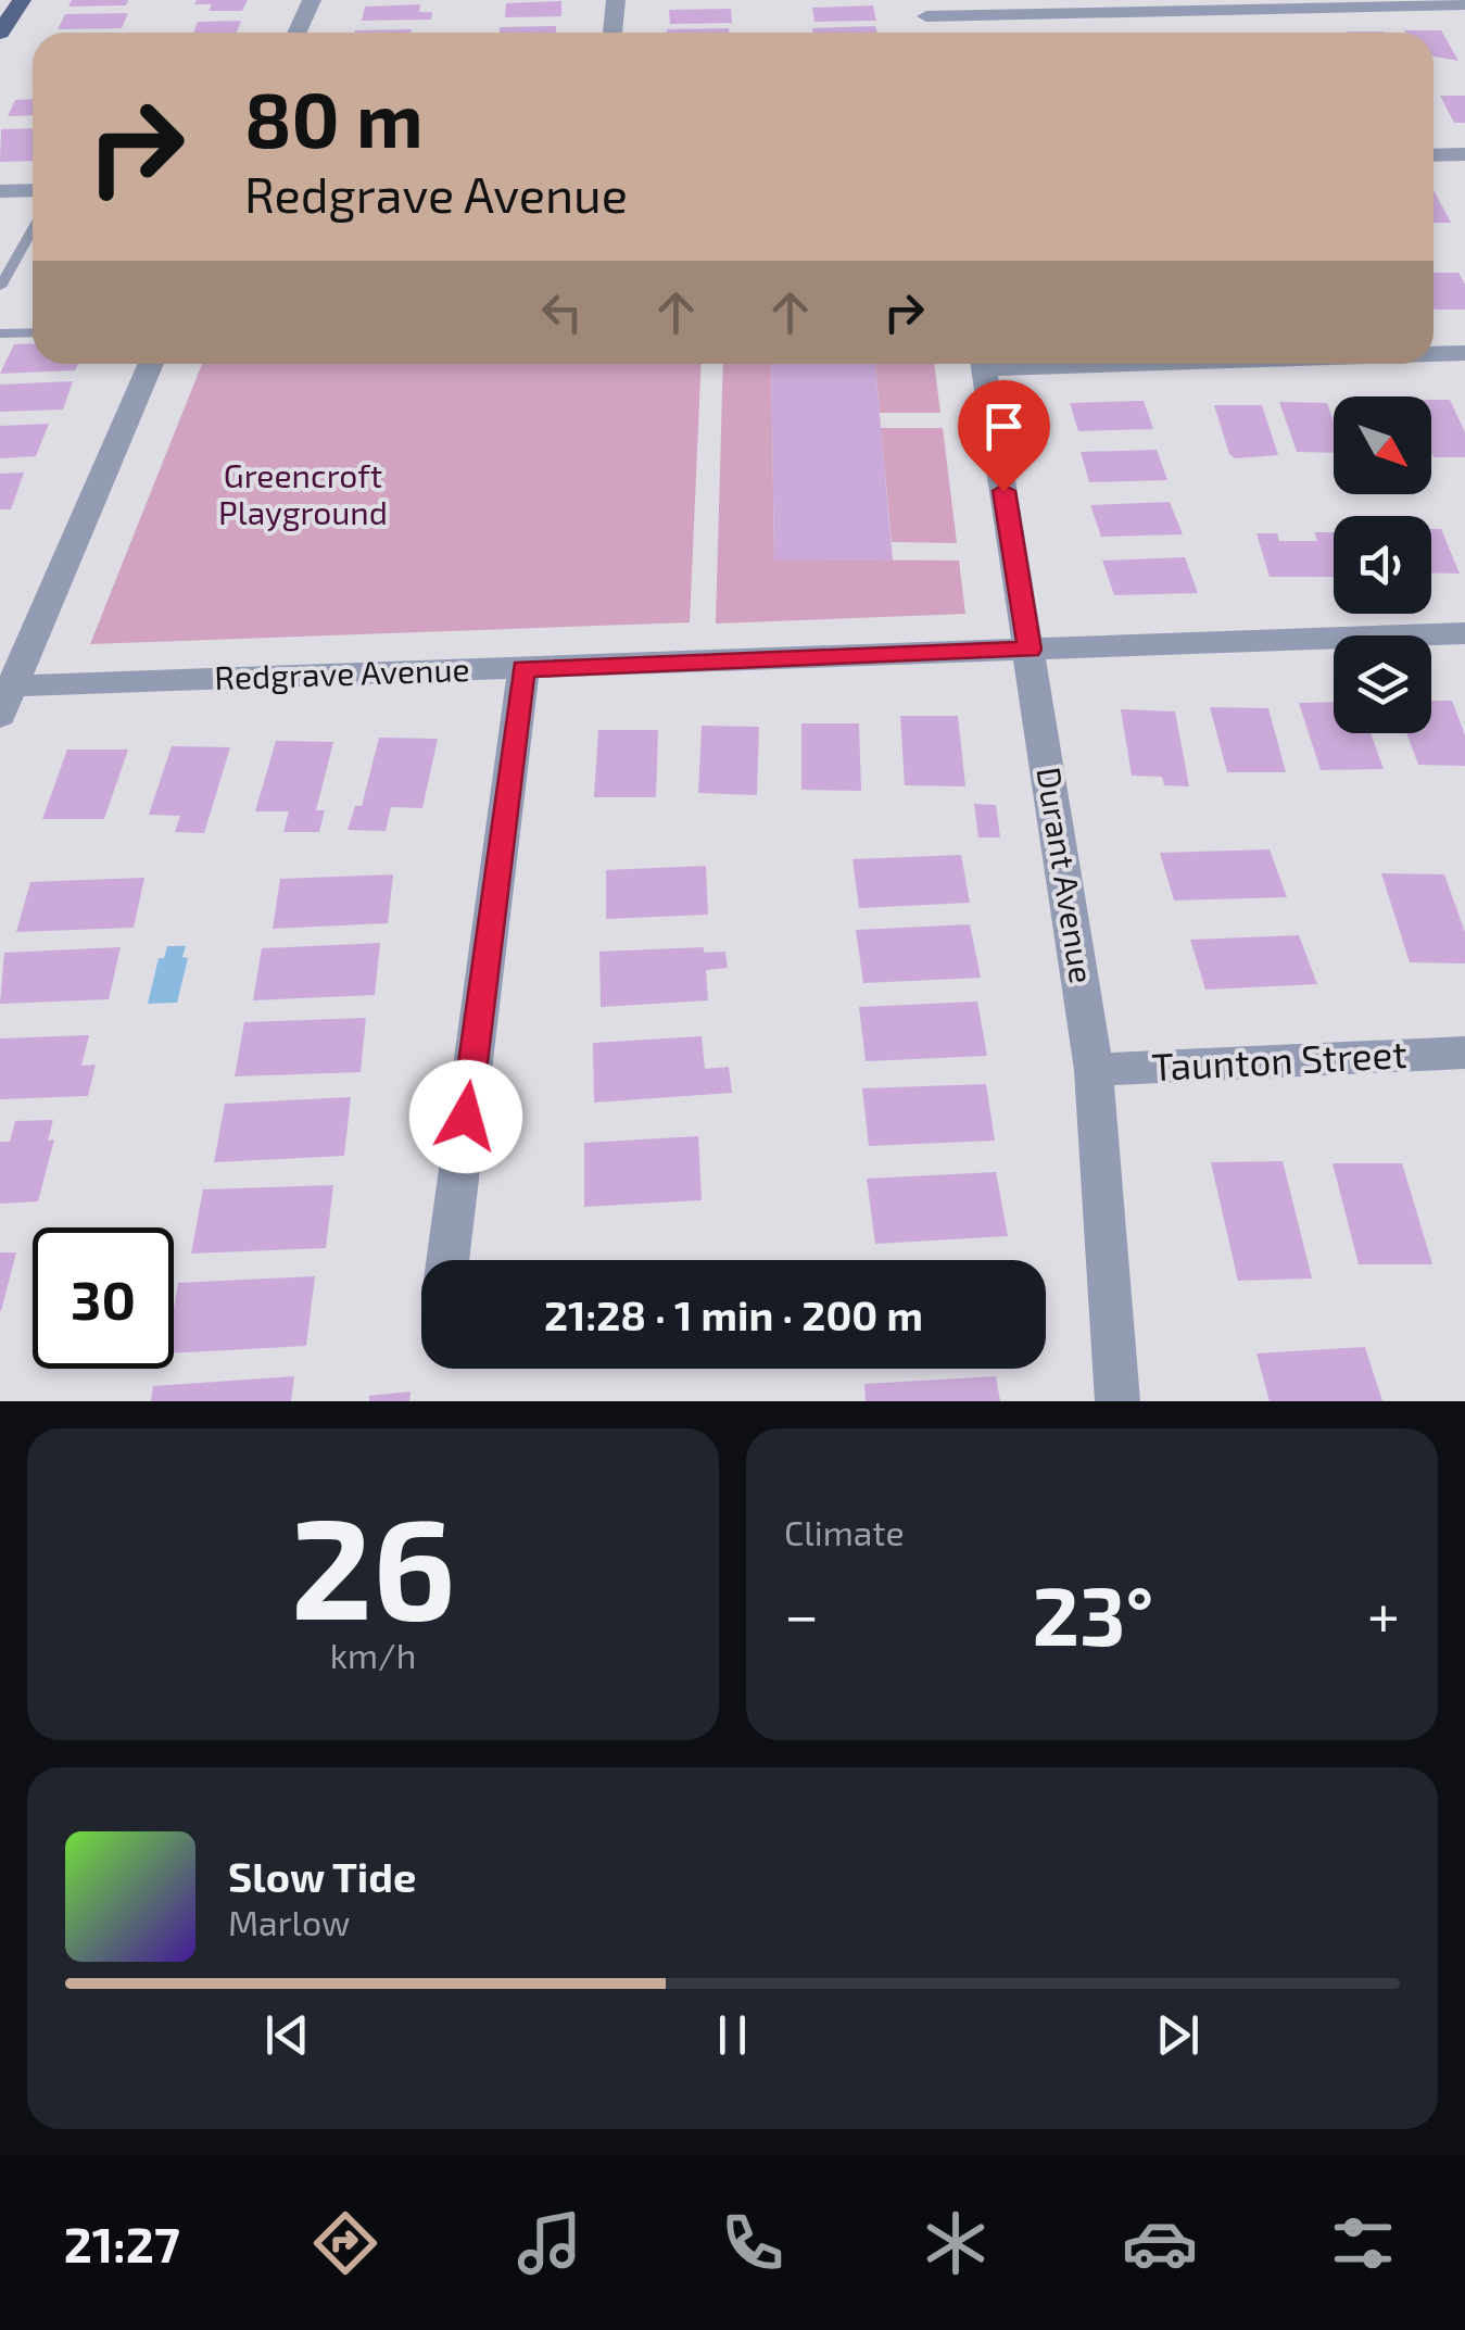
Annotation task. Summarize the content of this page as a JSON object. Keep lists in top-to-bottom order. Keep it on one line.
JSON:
{"streets":{"street":["Redgrave Avenue","Durant Avenue","Taunton Street"]},"crossings":[["Redgrave Avenue","Durant Avenue"],["Durant Avenue","Taunton Street"]],"parks":["Greencroft Playground"],"north":"bottom right","page":{"turn":["80 m","Redgrave Avenue"],"limit":"30","trip":"21:28 · 1 min · 200 m","tile":[["26","km/h"],"Climate"],"heat":["−","23°","+"],"song":["Slow Tide","Marlow"],"tabs":"21:27"}}
